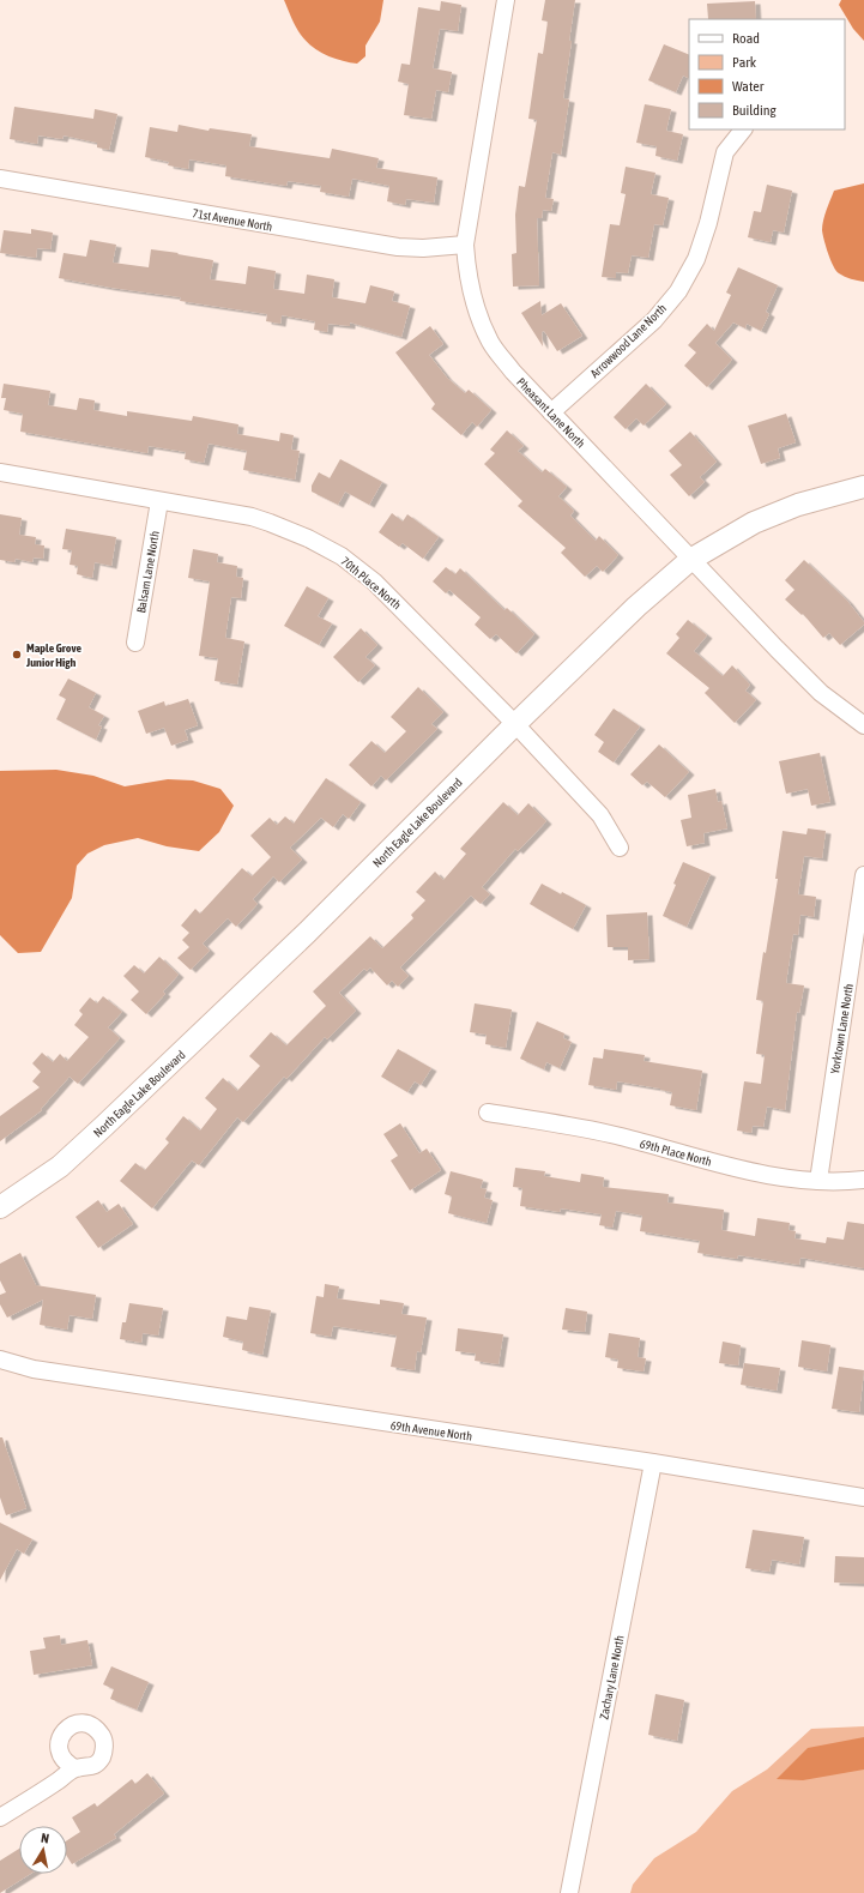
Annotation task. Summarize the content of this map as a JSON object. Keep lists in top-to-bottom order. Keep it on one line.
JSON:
{"streets":{"street":["71st Avenue North","Arrowwood Lane North","Pheasant Lane North","Balsam Lane North","70th Place North","North Eagle Lake Boulevard","Yorktown Lane North","69th Place North","69th Avenue North","Zachary Lane North"]},"crossings":[["71st Avenue North","Pheasant Lane North"],["Arrowwood Lane North","Pheasant Lane North"],["Pheasant Lane North","North Eagle Lake Boulevard"],["Balsam Lane North","70th Place North"],["70th Place North","North Eagle Lake Boulevard"],["Yorktown Lane North","69th Place North"],["69th Avenue North","Zachary Lane North"]],"places":["Maple Grove Junior High"],"legend":["Road","Park","Water","Building"],"north":"top"}
